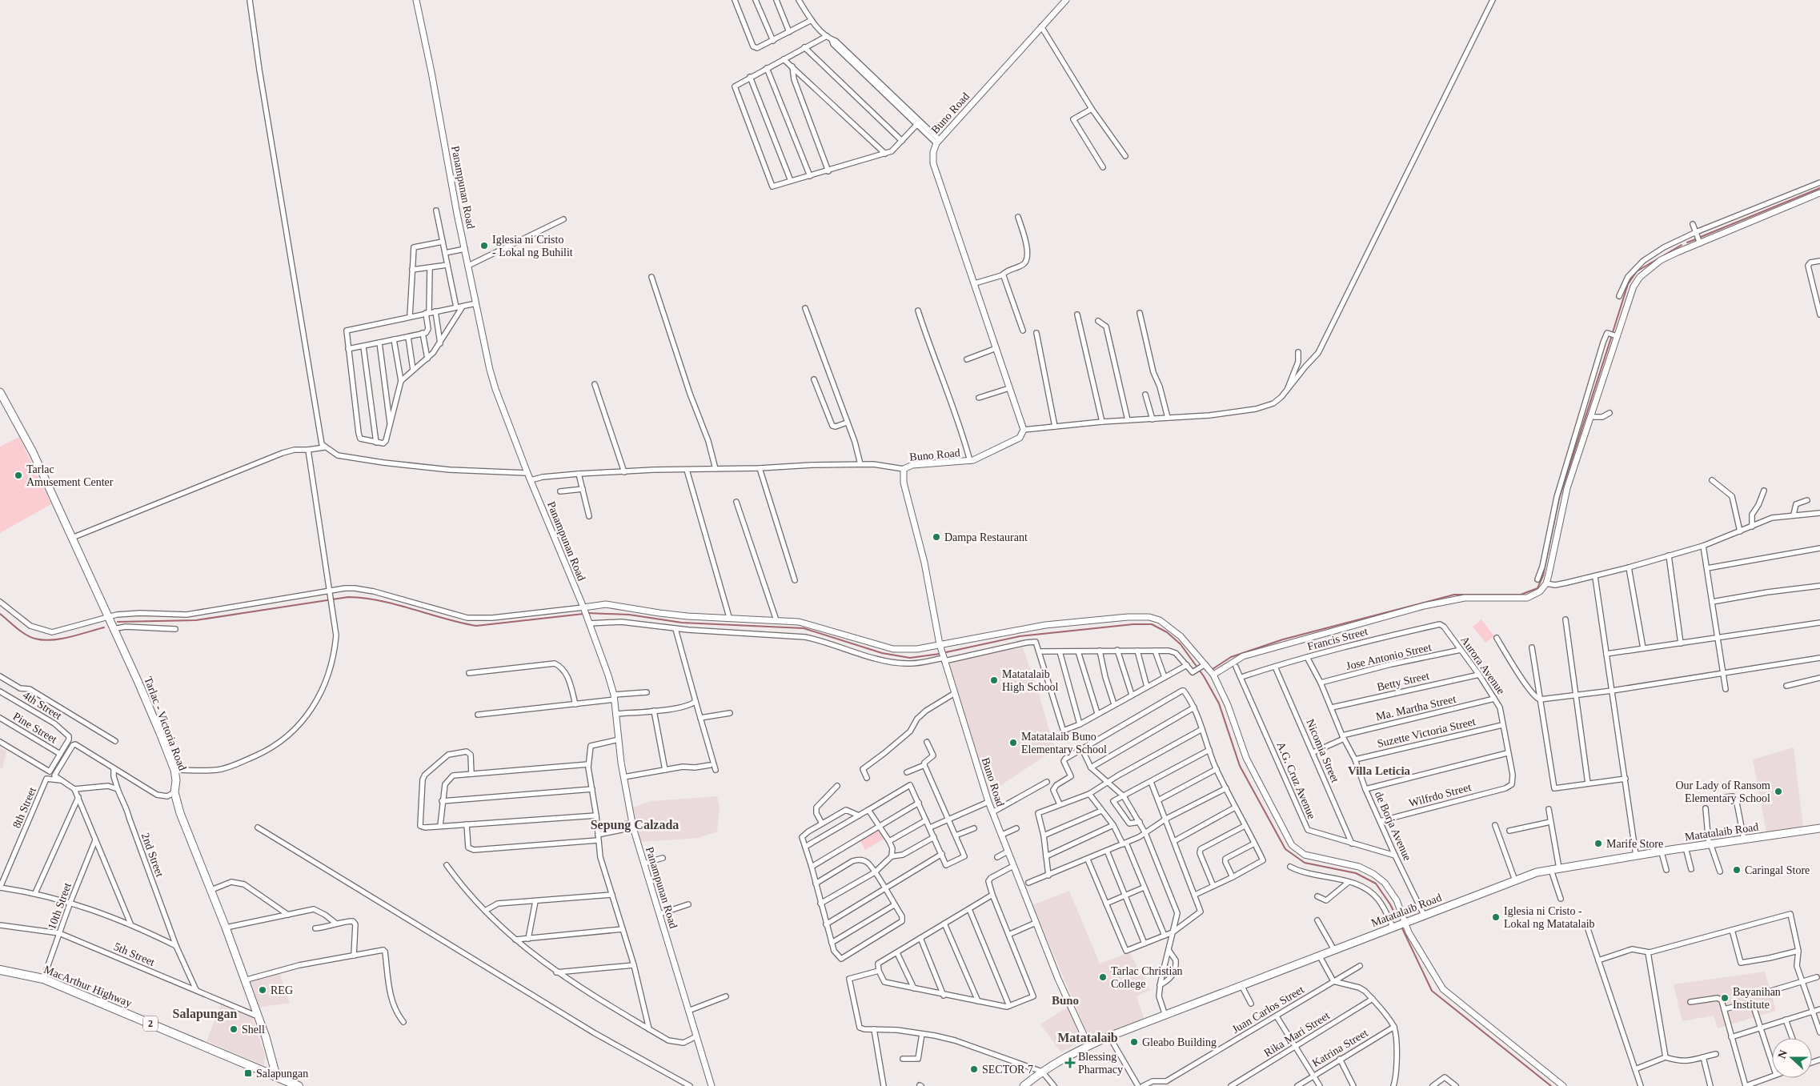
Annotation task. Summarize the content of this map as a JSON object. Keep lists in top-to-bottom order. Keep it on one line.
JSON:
{"streets":{"highway":["MacArthur Highway","2"],"main road":["Tarlac - Victoria Road","Matatalaib Road"],"street":["Buno Road","Panampunan Road","Francis Street","Jose Antonio Street","Aurora Avenue","Betty Street","4th Street","Ma. Martha Street","Pine Street","Suzette Victoria Street","Nicomia Street","A.G. Cruz Avenue","Wilfrdo Street","8th Street","de Borja Avenue","2nd Street","10th Street","5th Street","Juan Carlos Street","Rika Mari Street","Katrina Street"]},"crossings":[["Buno Road","Matatalaib Road"],["Francis Street","Aurora Avenue"],["Francis Street","Nicomia Street"],["Francis Street","A.G. Cruz Avenue"],["Francis Street","de Borja Avenue"],["Jose Antonio Street","Aurora Avenue"],["Jose Antonio Street","de Borja Avenue"],["Aurora Avenue","Betty Street"],["Aurora Avenue","Ma. Martha Street"],["Aurora Avenue","Suzette Victoria Street"],["Aurora Avenue","Wilfrdo Street"],["Betty Street","de Borja Avenue"],["4th Street","Pine Street"],["Ma. Martha Street","Nicomia Street"],["Ma. Martha Street","de Borja Avenue"],["Tarlac - Victoria Road","5th Street"],["Tarlac - Victoria Road","MacArthur Highway"],["Suzette Victoria Street","de Borja Avenue"],["Nicomia Street","A.G. Cruz Avenue"],["A.G. Cruz Avenue","de Borja Avenue"],["Wilfrdo Street","de Borja Avenue"],["de Borja Avenue","Matatalaib Road"],["2nd Street","5th Street"],["10th Street","5th Street"],["10th Street","MacArthur Highway"]],"districts":["Villa Leticia","Sepung Calzada","Buno","Salapungan","Matatalaib"],"places":{"other":["Iglesia ni Cristo - Lokal ng Buhilit","Tarlac Amusement Center","Dampa Restaurant","Matatalaib High School","Matatalaib Buno Elementary School","Our Lady of Ransom Elementary School","Marife Store","Caringal Store","Iglesia ni Cristo - Lokal ng Matatalaib","Tarlac Christian College","REG","Bayanihan Institute","Shell","Gleabo Building","SECTOR 7"],"health":["Blessing Pharmacy"],"transit":["Salapungan"]},"north":"left"}
